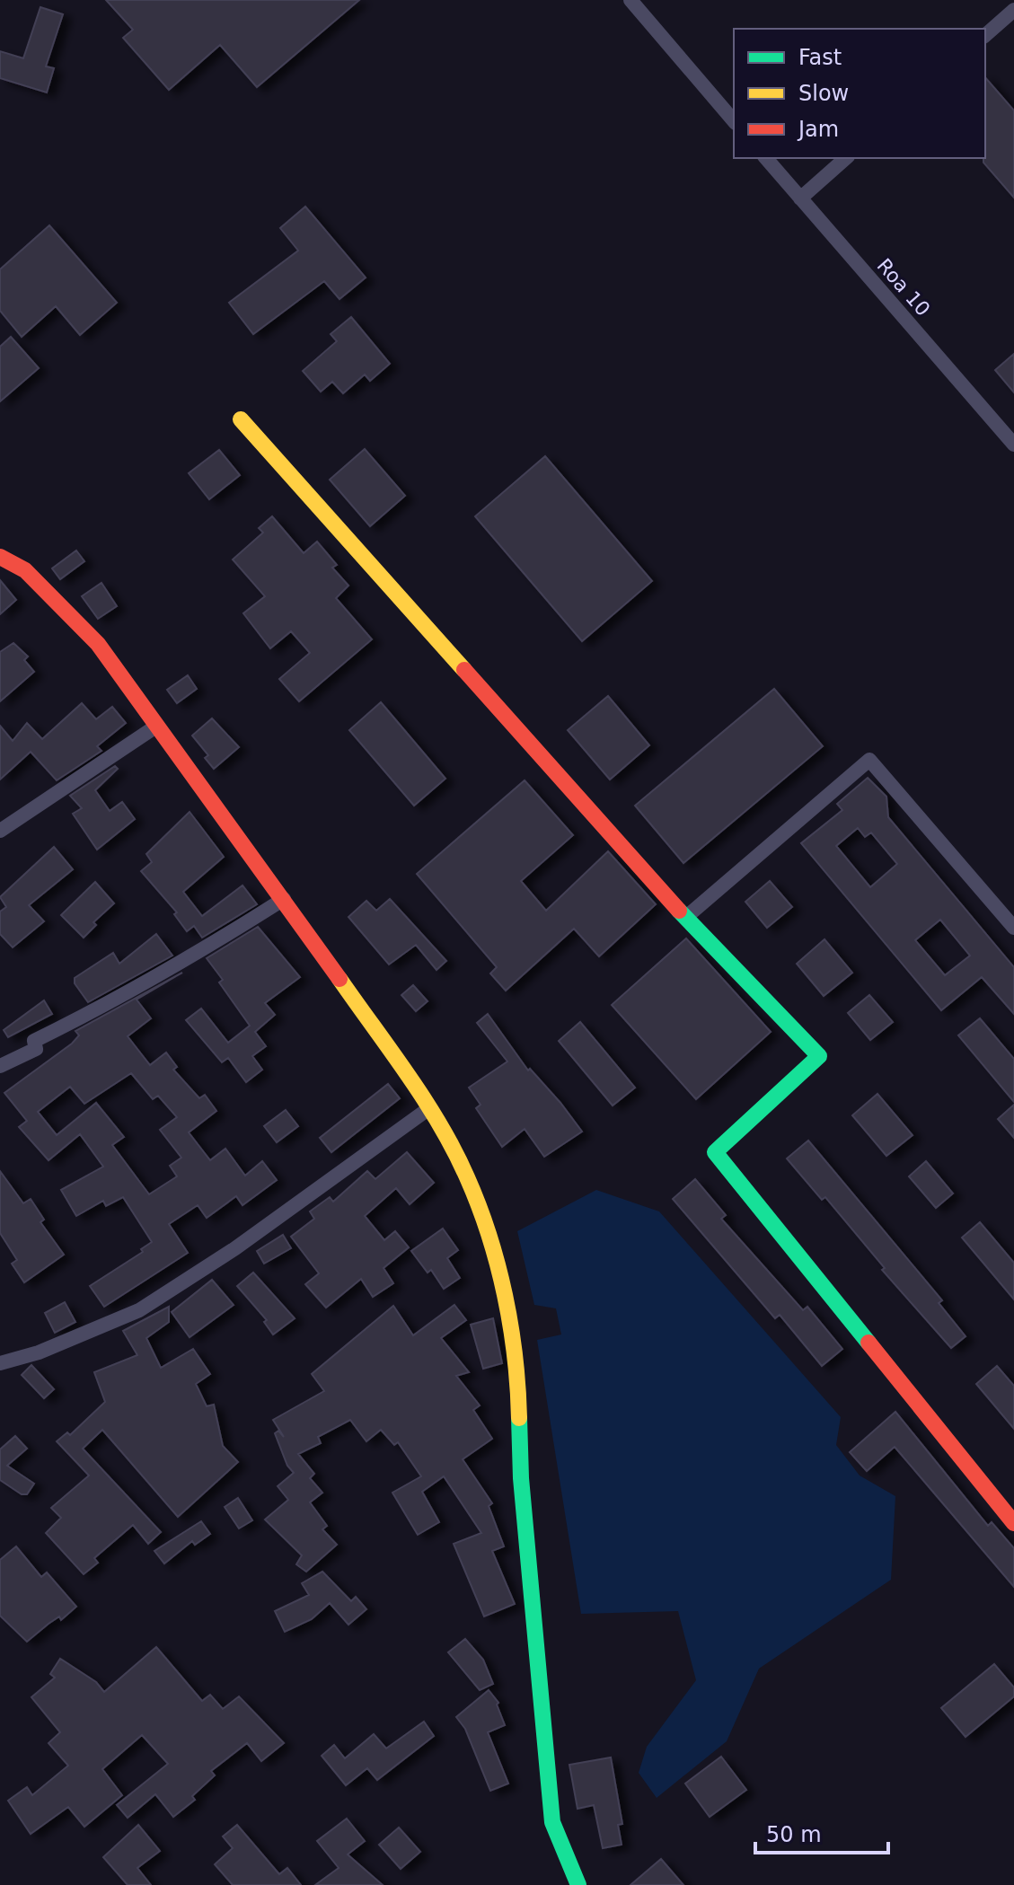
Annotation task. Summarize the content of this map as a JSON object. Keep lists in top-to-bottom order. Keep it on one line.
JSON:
{"streets":{"street":["Roa 10"]},"legend":["Fast","Slow","Jam"],"scale_bar":"50 m"}
